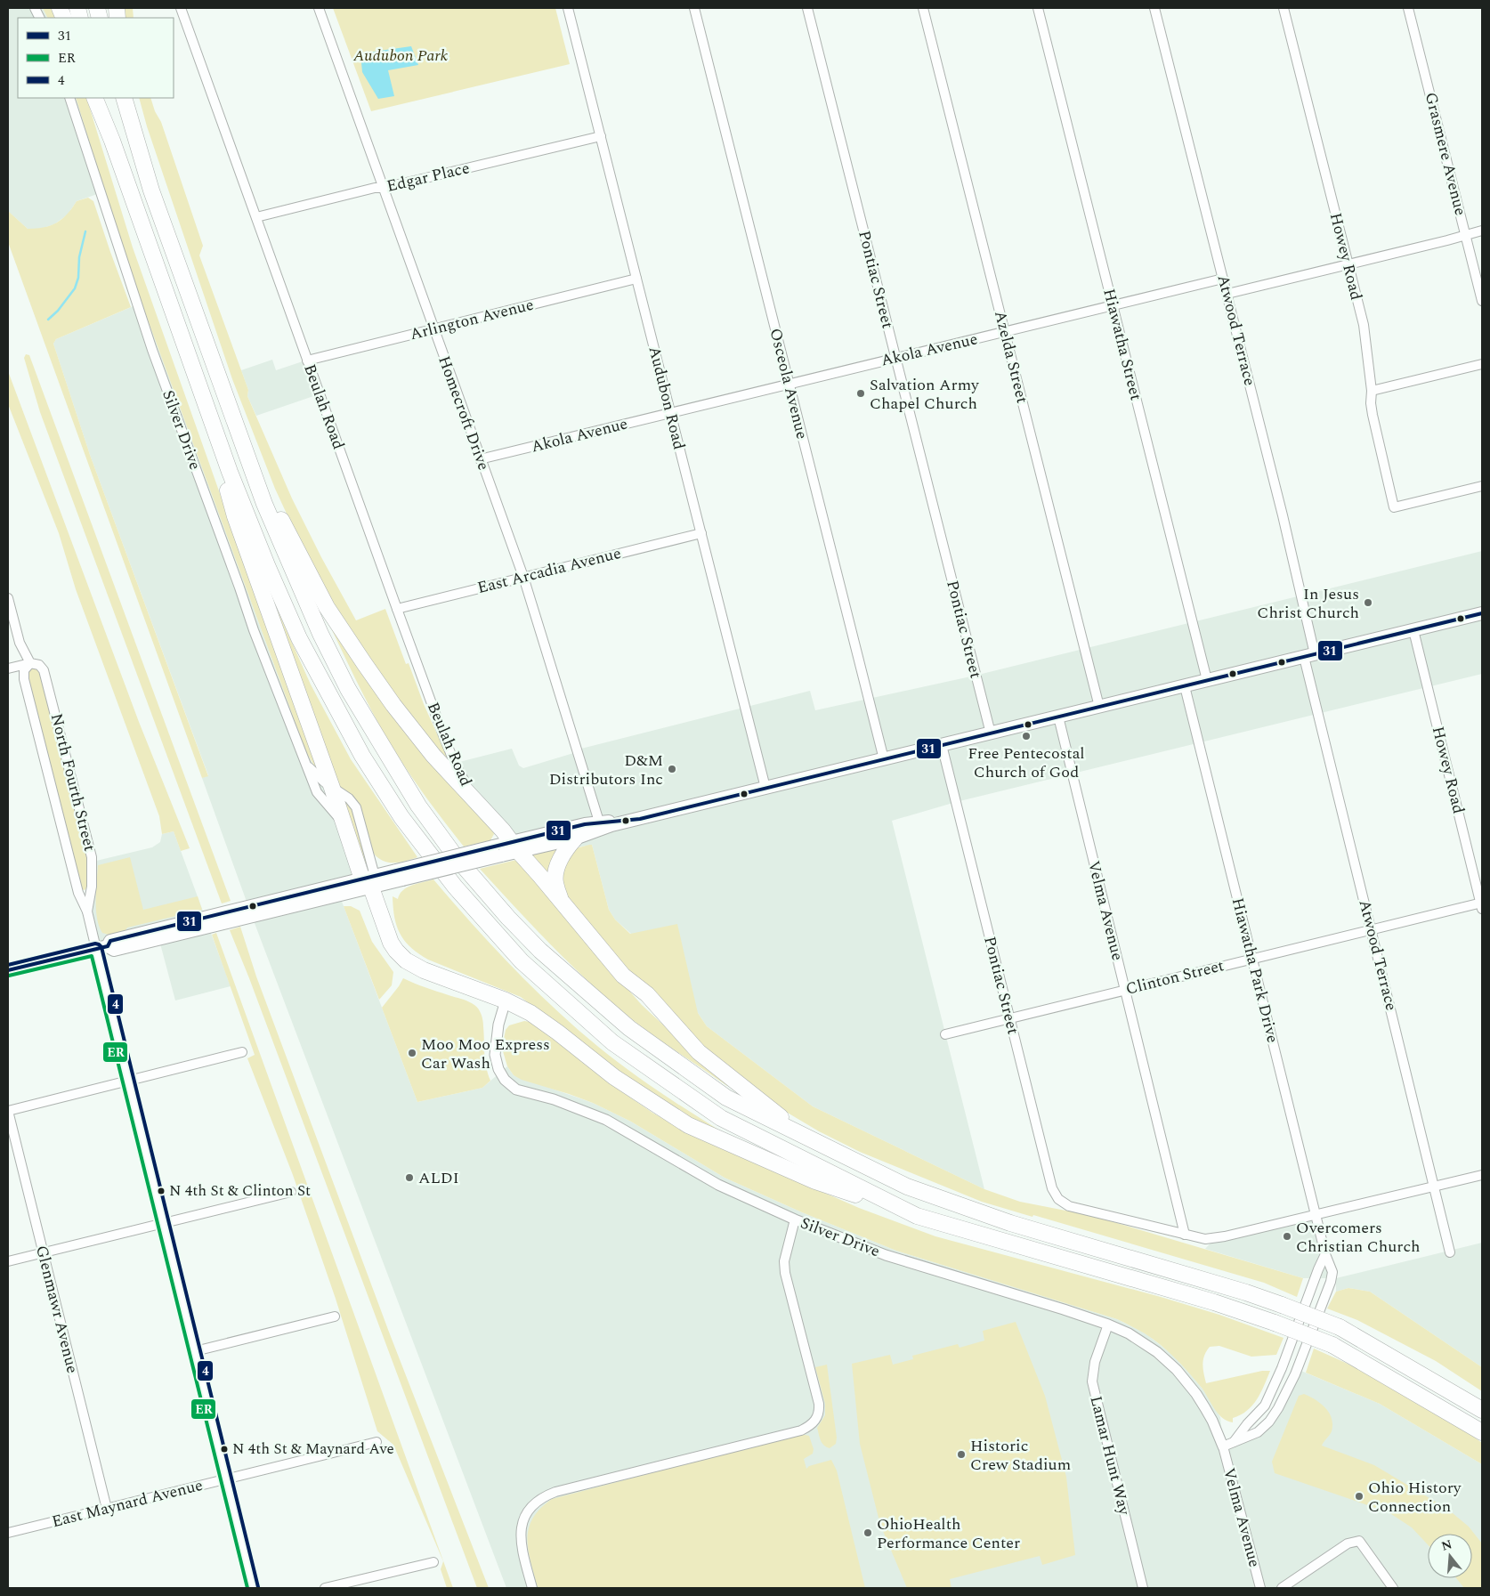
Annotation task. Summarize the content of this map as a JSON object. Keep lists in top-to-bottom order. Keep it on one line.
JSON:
{"streets":{"street":["Grasmere Avenue","Edgar Place","Howey Road","Pontiac Street","Arlington Avenue","Atwood Terrace","Hiawatha Street","Akola Avenue","Azelda Street","Osceola Avenue","Audubon Road","Beulah Road","Homecroft Drive","Silver Drive","East Arcadia Avenue","North Fourth Street","Velma Avenue","Hiawatha Park Drive","Clinton Street","Glenmawr Avenue","Lamar Hunt Way","East Maynard Avenue"]},"crossings":[["Edgar Place","Audubon Road"],["Edgar Place","Beulah Road"],["Edgar Place","Homecroft Drive"],["Howey Road","Clinton Street"],["Pontiac Street","Akola Avenue"],["Pontiac Street","Velma Avenue"],["Pontiac Street","Clinton Street"],["Arlington Avenue","Audubon Road"],["Arlington Avenue","Beulah Road"],["Arlington Avenue","Homecroft Drive"],["Atwood Terrace","Akola Avenue"],["Atwood Terrace","Clinton Street"],["Hiawatha Street","Akola Avenue"],["Akola Avenue","Azelda Street"],["Akola Avenue","Osceola Avenue"],["Akola Avenue","Audubon Road"],["Akola Avenue","Homecroft Drive"],["Audubon Road","East Arcadia Avenue"],["Beulah Road","East Arcadia Avenue"],["Homecroft Drive","East Arcadia Avenue"],["Silver Drive","Velma Avenue"],["Silver Drive","Hiawatha Park Drive"],["Silver Drive","Lamar Hunt Way"],["Velma Avenue","Hiawatha Park Drive"],["Velma Avenue","Clinton Street"],["Hiawatha Park Drive","Clinton Street"],["Glenmawr Avenue","East Maynard Avenue"]],"parks":["Audubon Park"],"places":["Salvation Army Chapel Church","In Jesus Christ Church","Free Pentecostal Church of God","D&M Distributors Inc","Moo Moo Express Car Wash","ALDI","N 4th St & Clinton St","Overcomers Christian Church","N 4th St & Maynard Ave","Historic Crew Stadium","Ohio History Connection","OhioHealth Performance Center"],"lines":["transit line 31","transit line 4","transit line ER"],"legend":["31","ER","4"],"north":"top"}
